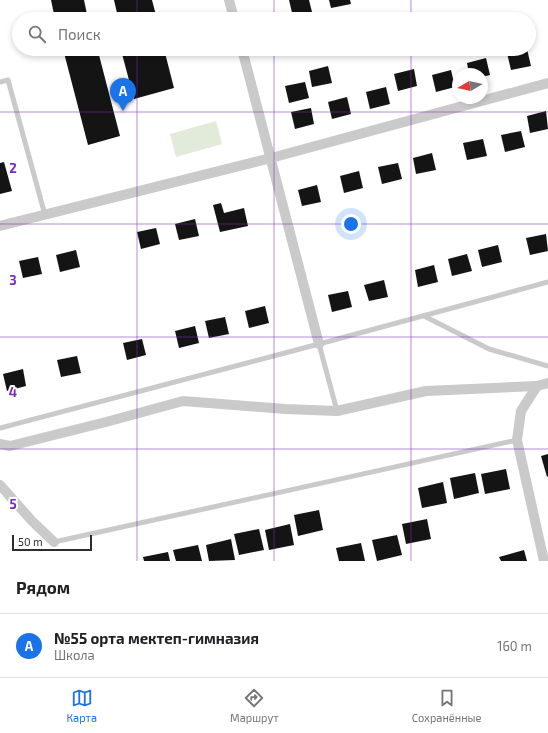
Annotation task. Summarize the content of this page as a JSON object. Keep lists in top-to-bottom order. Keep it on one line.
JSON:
{"scale_bar":"50 m","north":"left","page":{"search":"Поиск","pins":"A","scale":"50 m","heading":"Рядом","list":[{"mark":"A","name":"№55 орта мектеп-гимназия","note":"Школа","value":"160 m"}],"nav":["Карта","Маршрут","Сохранённые"]},"grid":{"rows":["2","3","4","5"]}}
